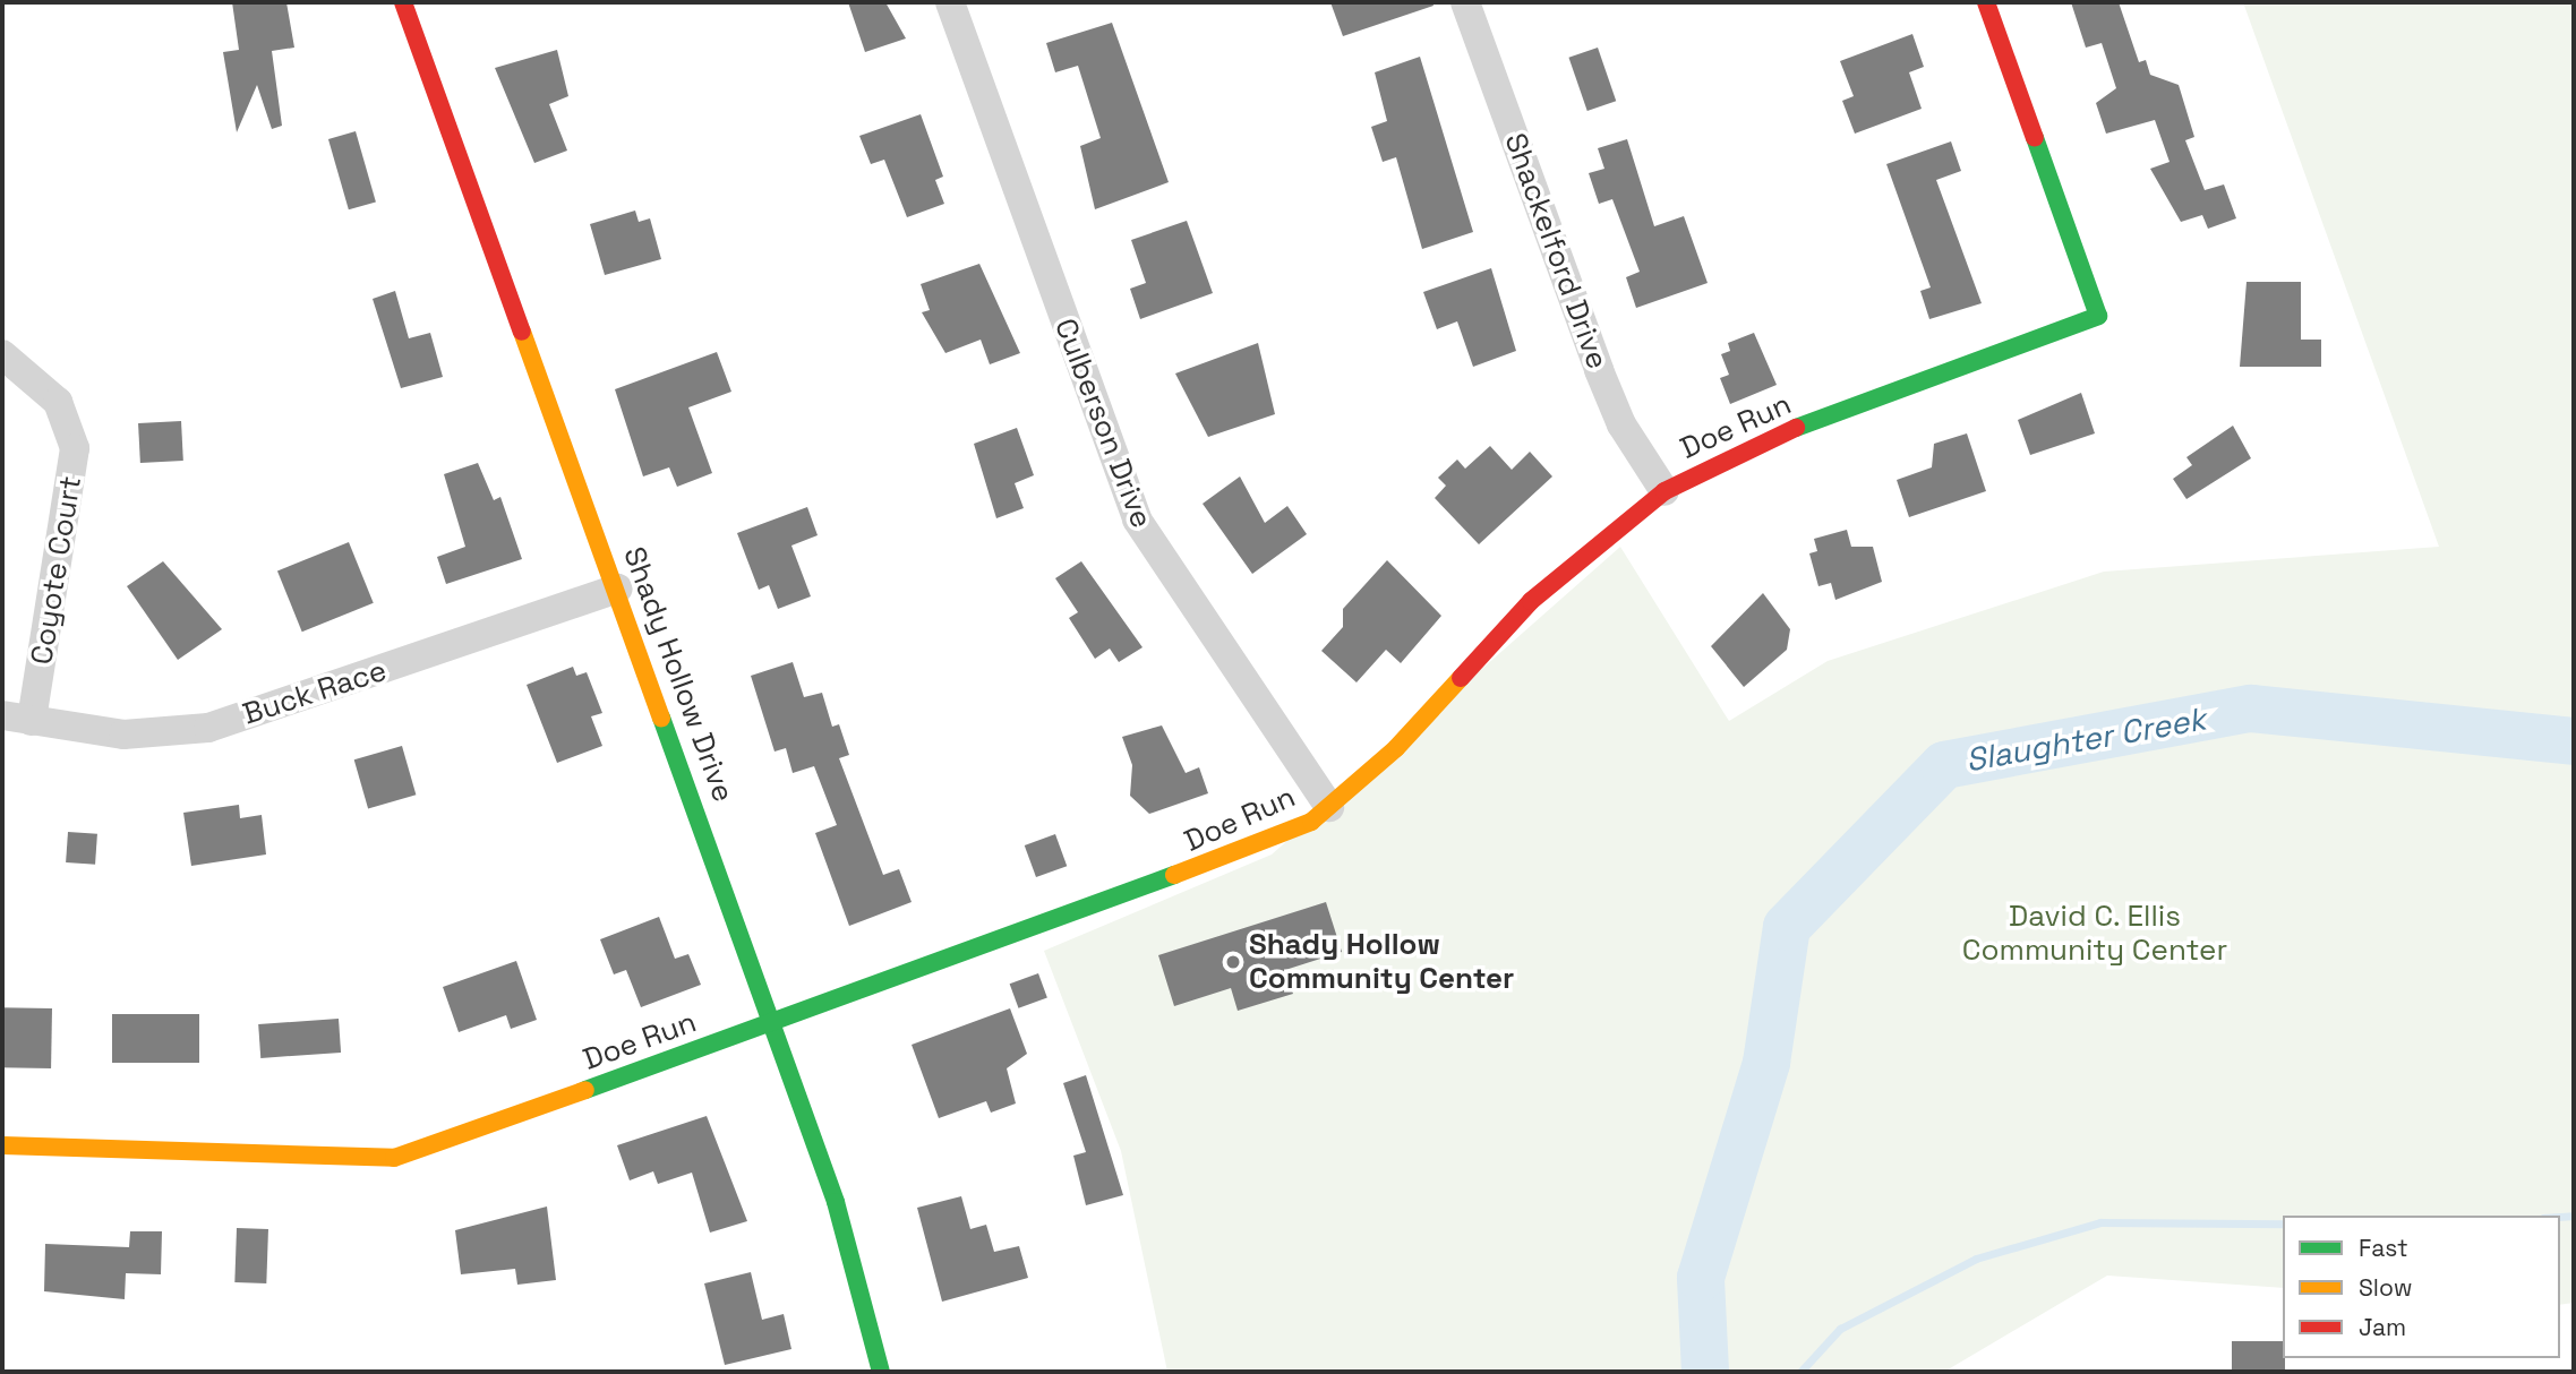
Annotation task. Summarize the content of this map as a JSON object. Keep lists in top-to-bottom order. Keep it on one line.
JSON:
{"streets":{"street":["Shackelford Drive","Culberson Drive","Doe Run","Coyote Court","Shady Hollow Drive","Buck Race"]},"crossings":[["Shackelford Drive","Doe Run"],["Culberson Drive","Doe Run"],["Doe Run","Shady Hollow Drive"],["Coyote Court","Buck Race"],["Shady Hollow Drive","Buck Race"]],"water":["Slaughter Creek"],"parks":["David C. Ellis Community Center"],"places":["Shady Hollow Community Center"],"legend":["Fast","Slow","Jam"]}
